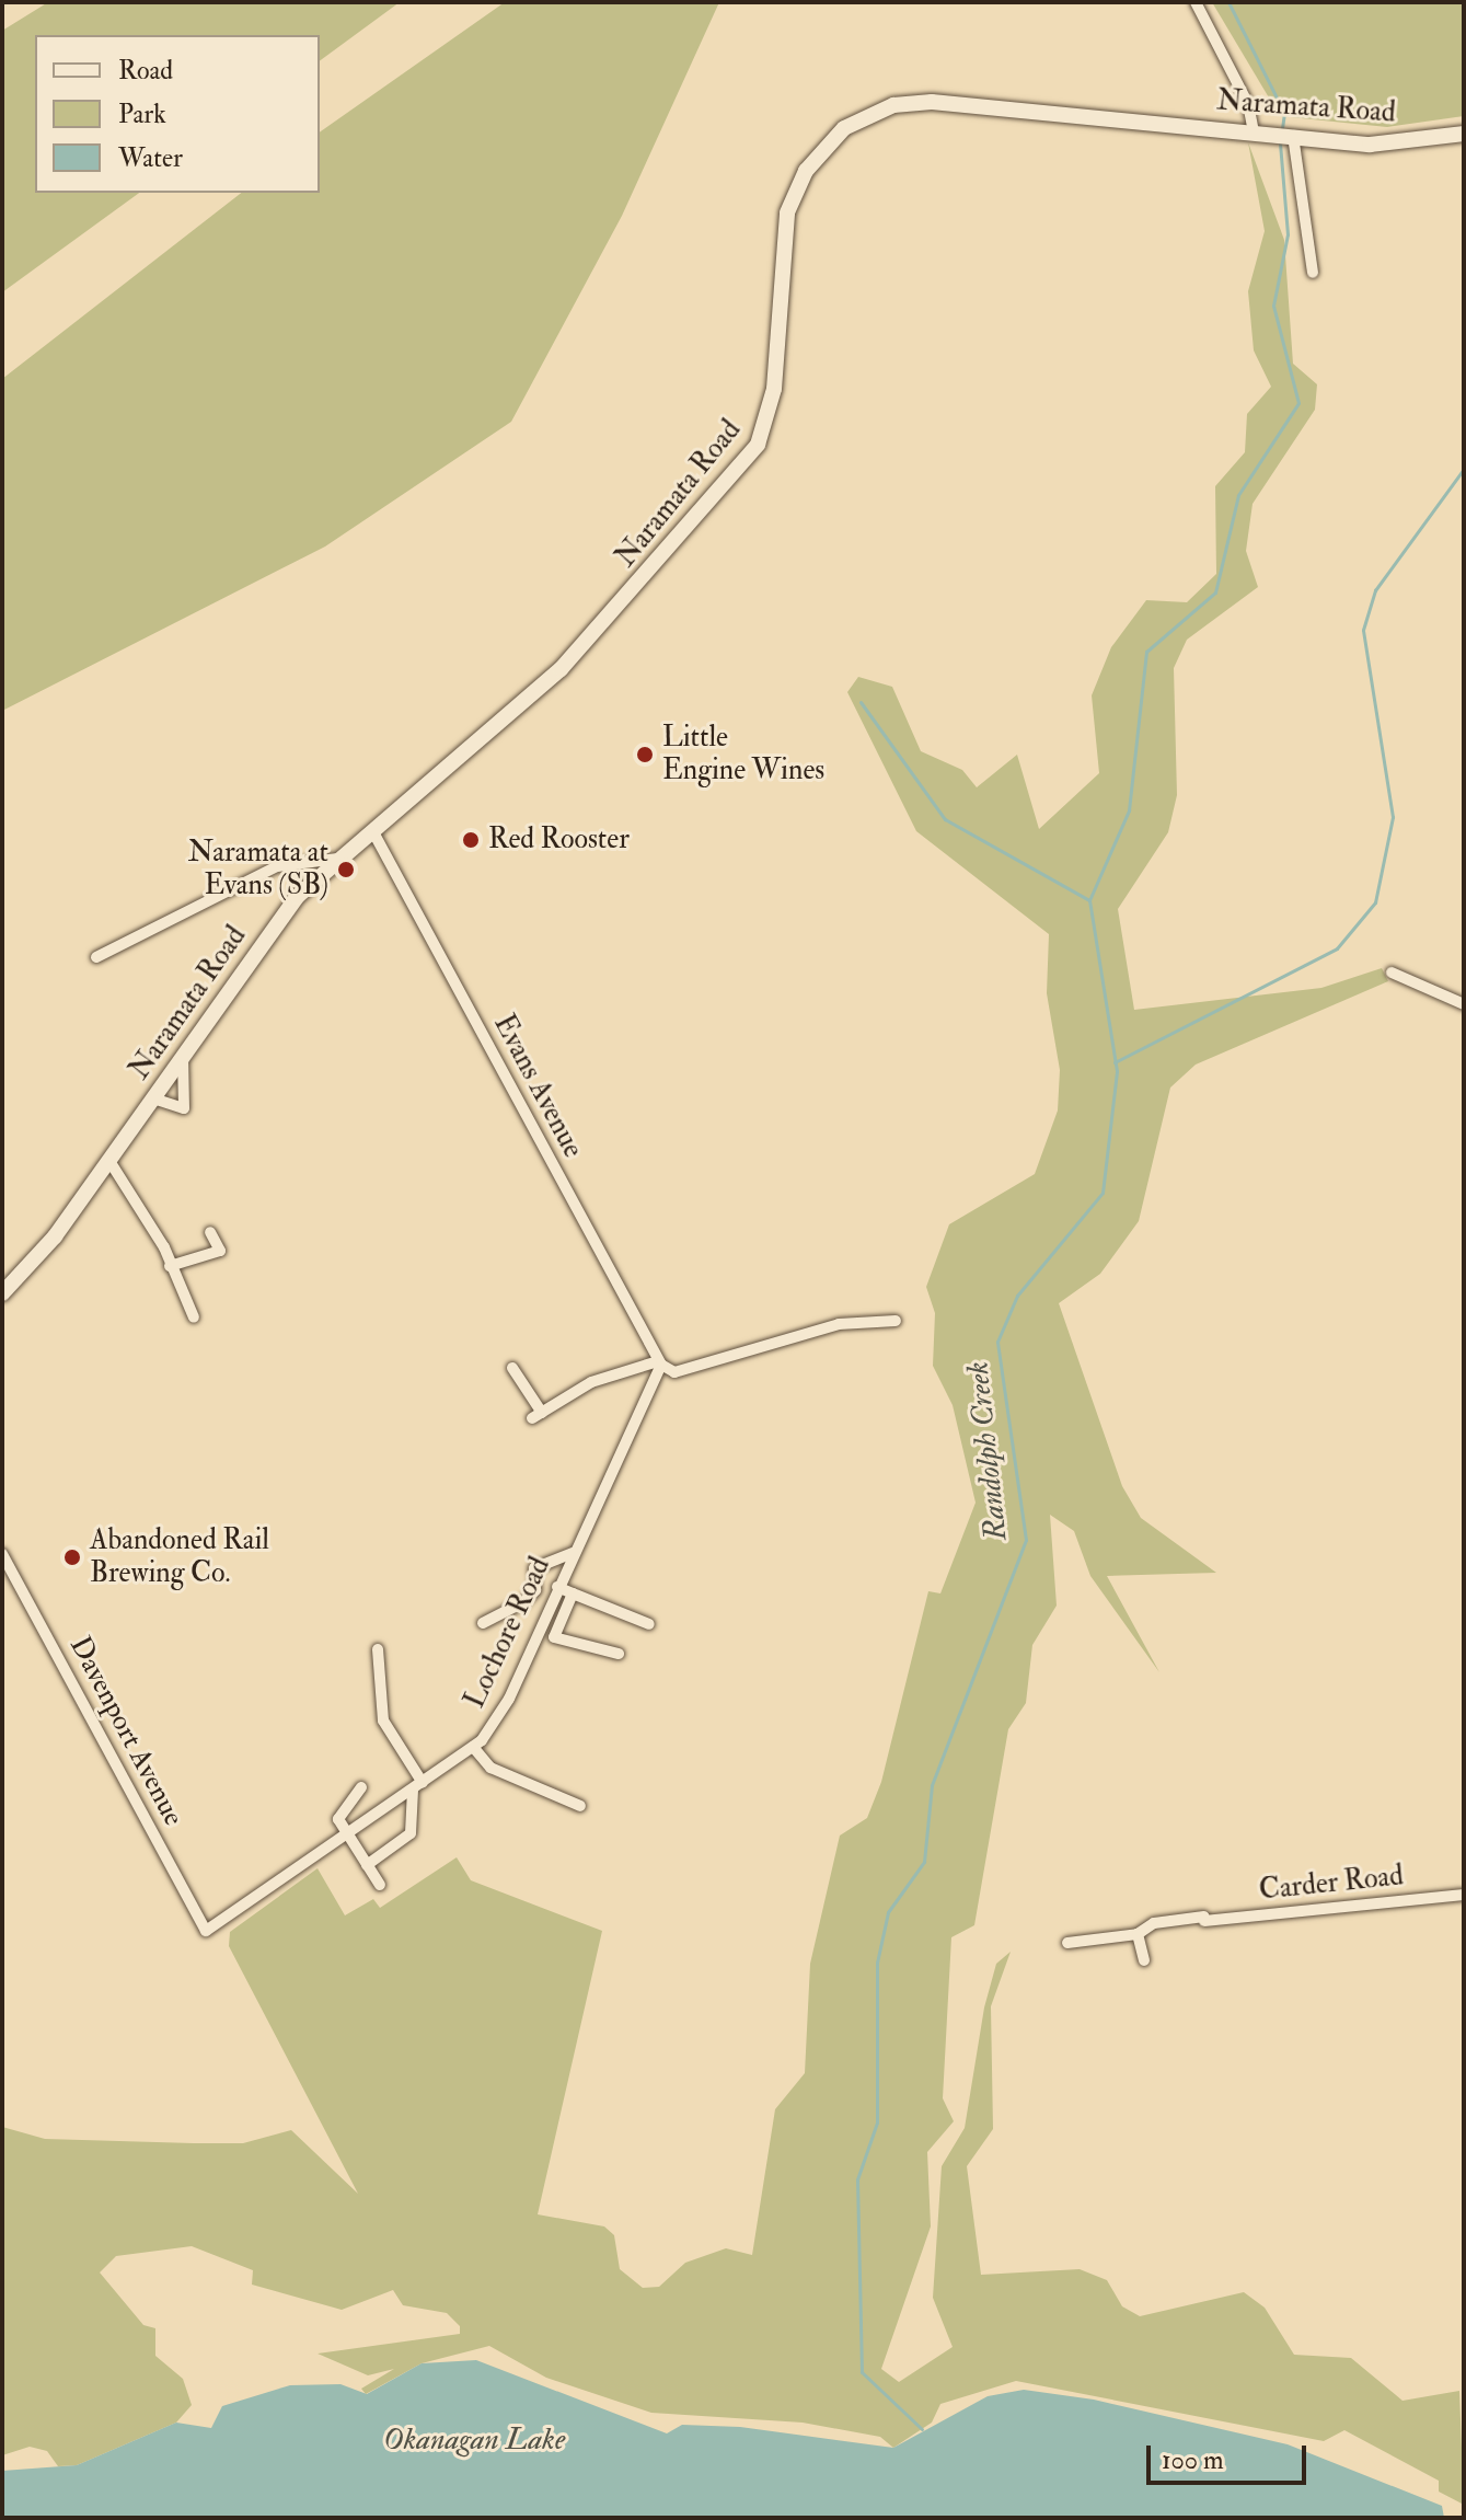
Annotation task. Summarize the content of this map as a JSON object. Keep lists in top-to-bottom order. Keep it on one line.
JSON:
{"streets":{"main road":["Naramata Road"],"street":["Evans Avenue","Lochore Road","Davenport Avenue","Carder Road"]},"crossings":[["Naramata Road","Evans Avenue"],["Evans Avenue","Lochore Road"],["Lochore Road","Davenport Avenue"]],"water":["Randolph Creek","Okanagan Lake"],"places":["Little Engine Wines","Red Rooster","Naramata at Evans (SB)","Abandoned Rail Brewing Co."],"legend":["Road","Park","Water"],"scale_bar":"100 m"}
